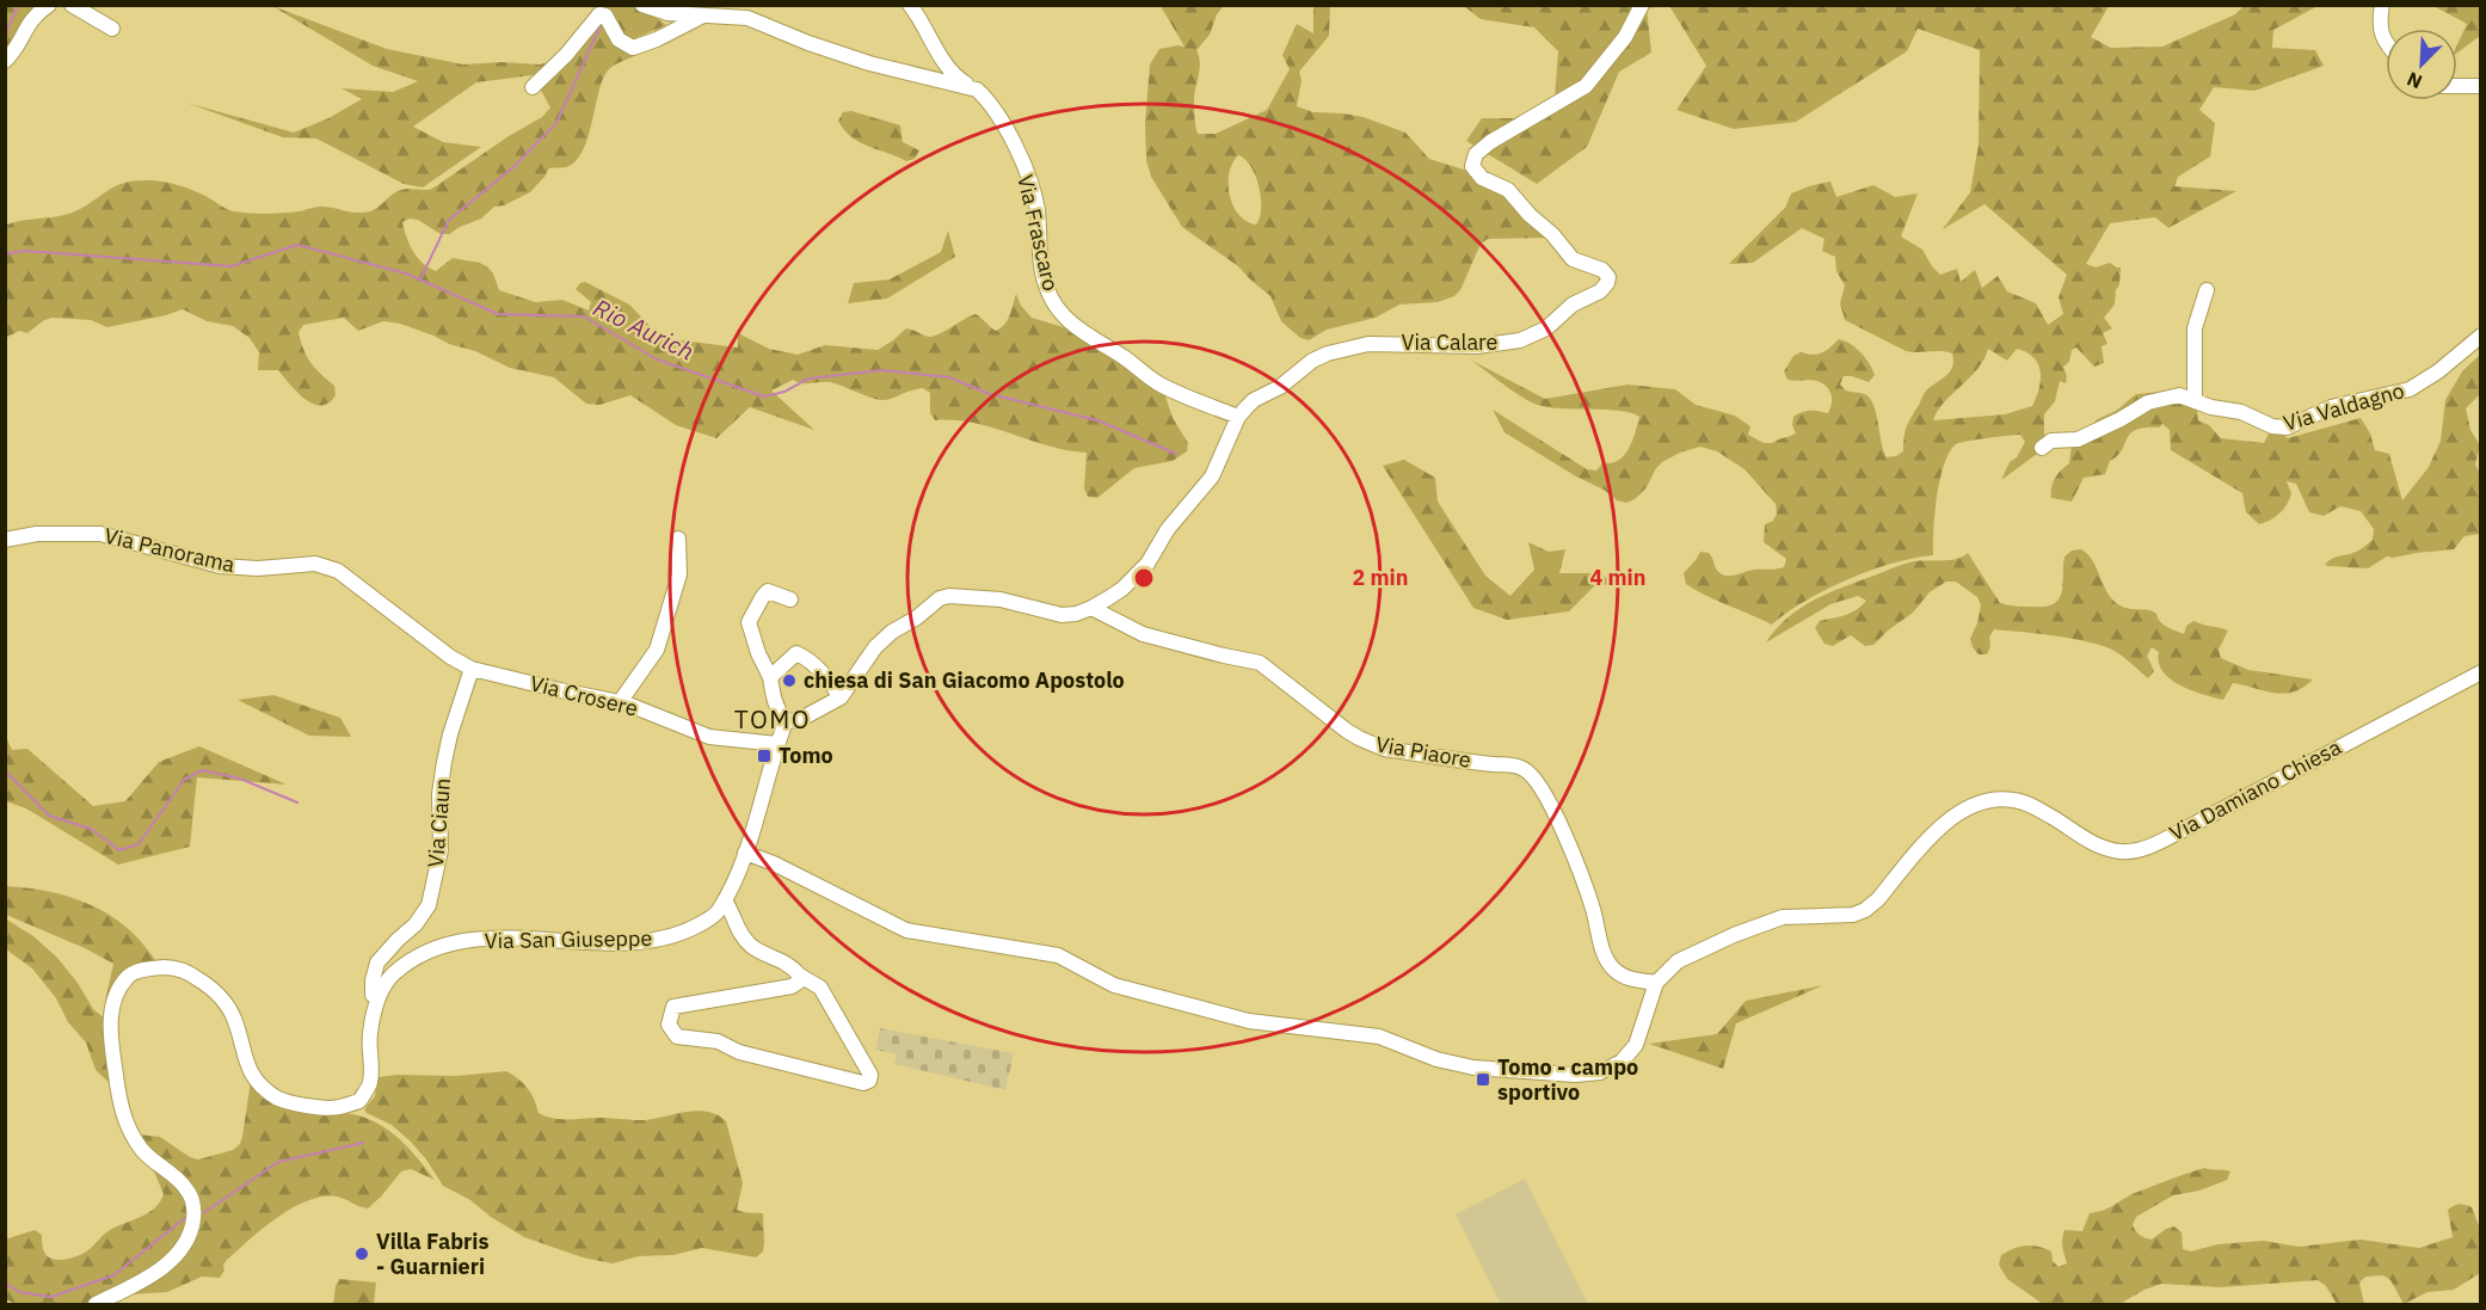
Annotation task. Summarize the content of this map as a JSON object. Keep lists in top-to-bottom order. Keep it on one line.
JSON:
{"streets":{"street":["Via Frascaro","Via Calare","Via Valdagno","Via Panorama","Via Crosere","Via Piaore","Via Damiano Chiesa","Via Ciaun","Via San Giuseppe"]},"crossings":[["Via Frascaro","Via Calare"],["Via Panorama","Via Crosere"],["Via Panorama","Via Ciaun"],["Via Crosere","Via Ciaun"],["Via Crosere","Via San Giuseppe"],["Via Piaore","Via Damiano Chiesa"],["Via Ciaun","Via San Giuseppe"]],"districts":["TOMO"],"water":["Rio Aurich"],"places":{"other":["chiesa di San Giacomo Apostolo","Villa Fabris - Guarnieri"],"transit":["Tomo","Tomo - campo sportivo"]},"north":"bottom left","rings":["2 min","4 min"]}
